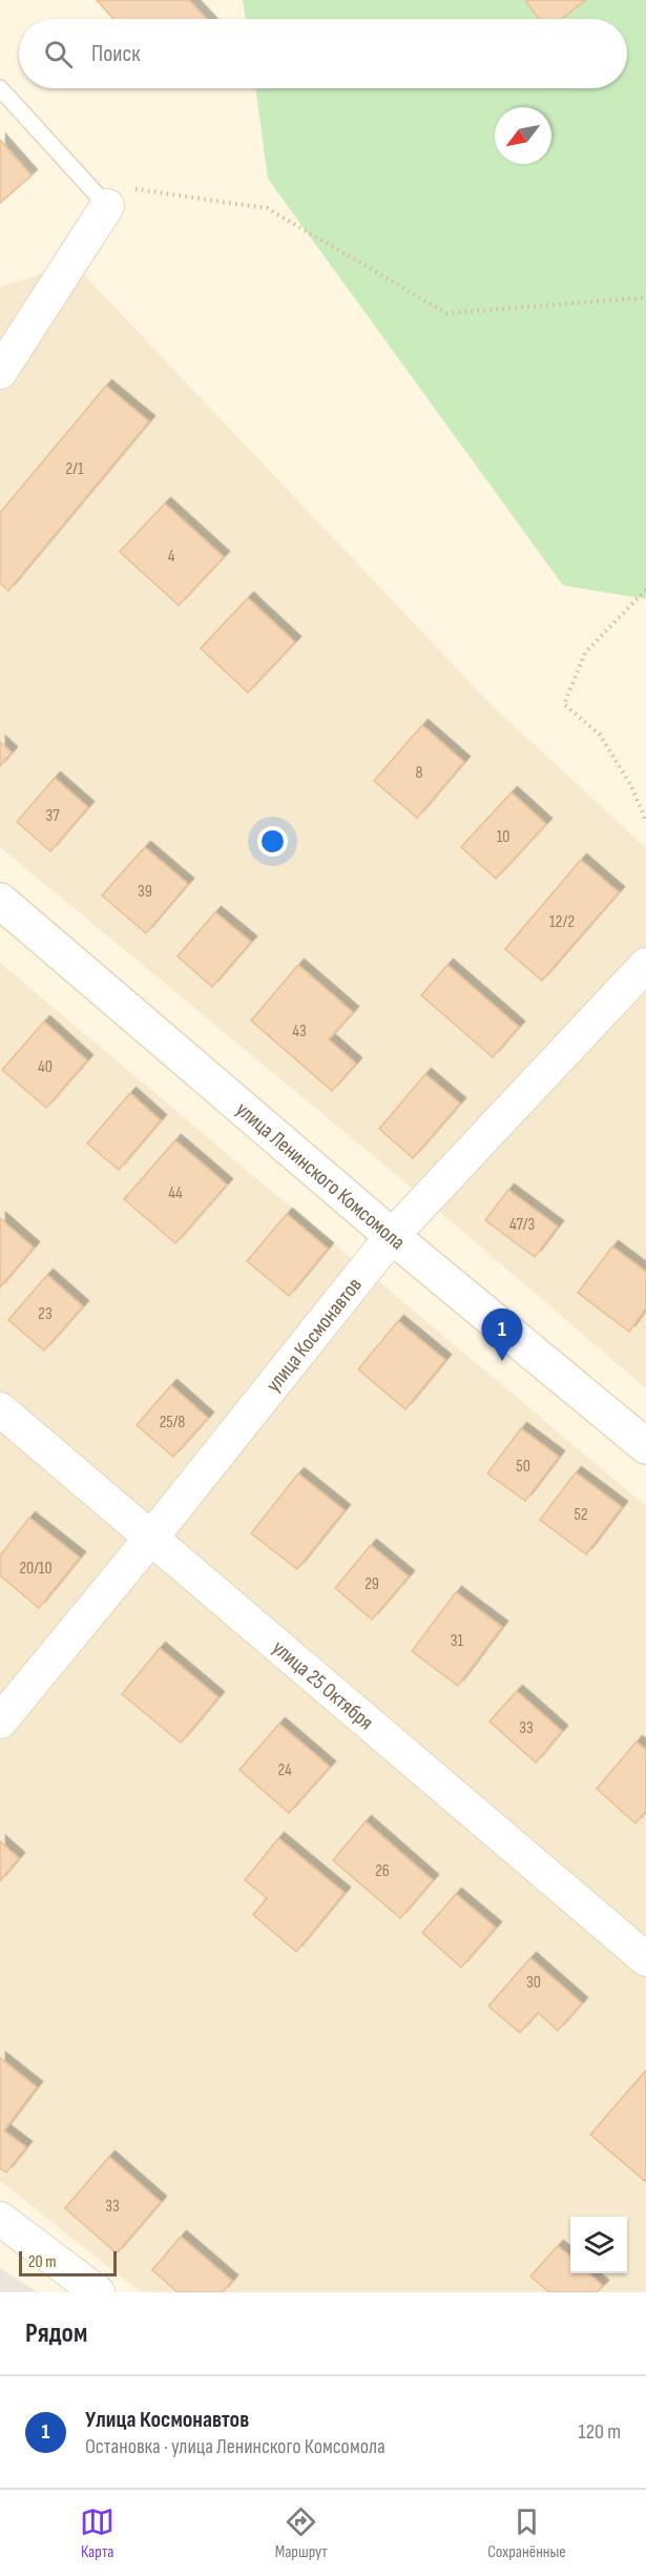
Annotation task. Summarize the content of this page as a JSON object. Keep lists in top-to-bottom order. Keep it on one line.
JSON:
{"streets":{"main road":["улица Ленинского Комсомола"],"street":["улица Космонавтов","улица 25 Октября"]},"crossings":[["улица Ленинского Комсомола","улица Космонавтов"],["улица Космонавтов","улица 25 Октября"]],"house_numbers":["2/1","4","8","37","10","39","12/2","43","40","44","47/3","23","25/8","50","52","20/10","29","31","33","24","26","30","33"],"scale_bar":"20 m","north":"bottom left","page":{"search":"Поиск","pins":"1","scale":"20 m","heading":"Рядом","list":[{"mark":"1","name":"Улица Космонавтов","note":"Остановка · улица Ленинского Комсомола","value":"120 m"}],"nav":["Карта","Маршрут","Сохранённые"]}}
